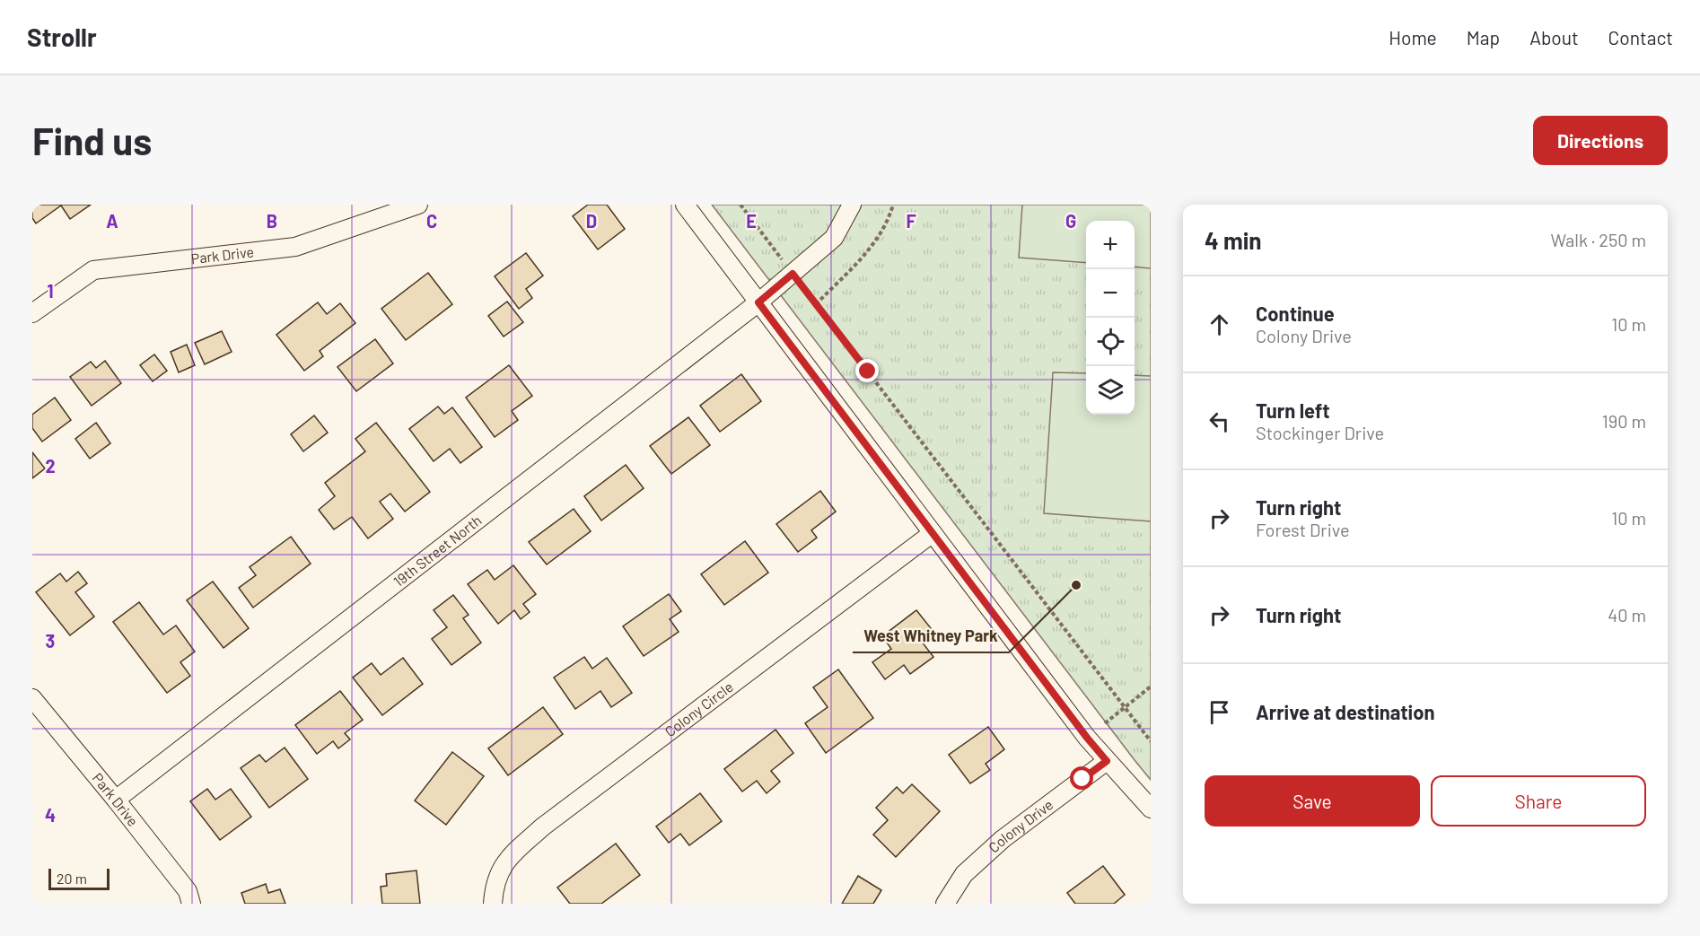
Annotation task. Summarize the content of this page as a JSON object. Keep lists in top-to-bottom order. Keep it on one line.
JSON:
{"streets":{"street":["Park Drive","19th Street North","Colony Circle","Colony Drive"]},"crossings":[["Park Drive","19th Street North"]],"places":["West Whitney Park"],"scale_bar":"20 m","page":{"header":"Strollr","nav":["Home","Map","About","Contact"],"buttons":["Directions",["Save","Share"]],"title":"Find us","heading":["4 min","Walk · 250 m"],"map_buttons":["+","−"],"list":[["Continue","Colony Drive","10 m"],["Turn left","Stockinger Drive","190 m"],["Turn right","Forest Drive","10 m"],["Turn right","40 m"],"Arrive at destination"],"scale":"20 m"},"grid":{"columns":["A","B","C","D","E","F","G"],"rows":["1","2","3","4"]}}
